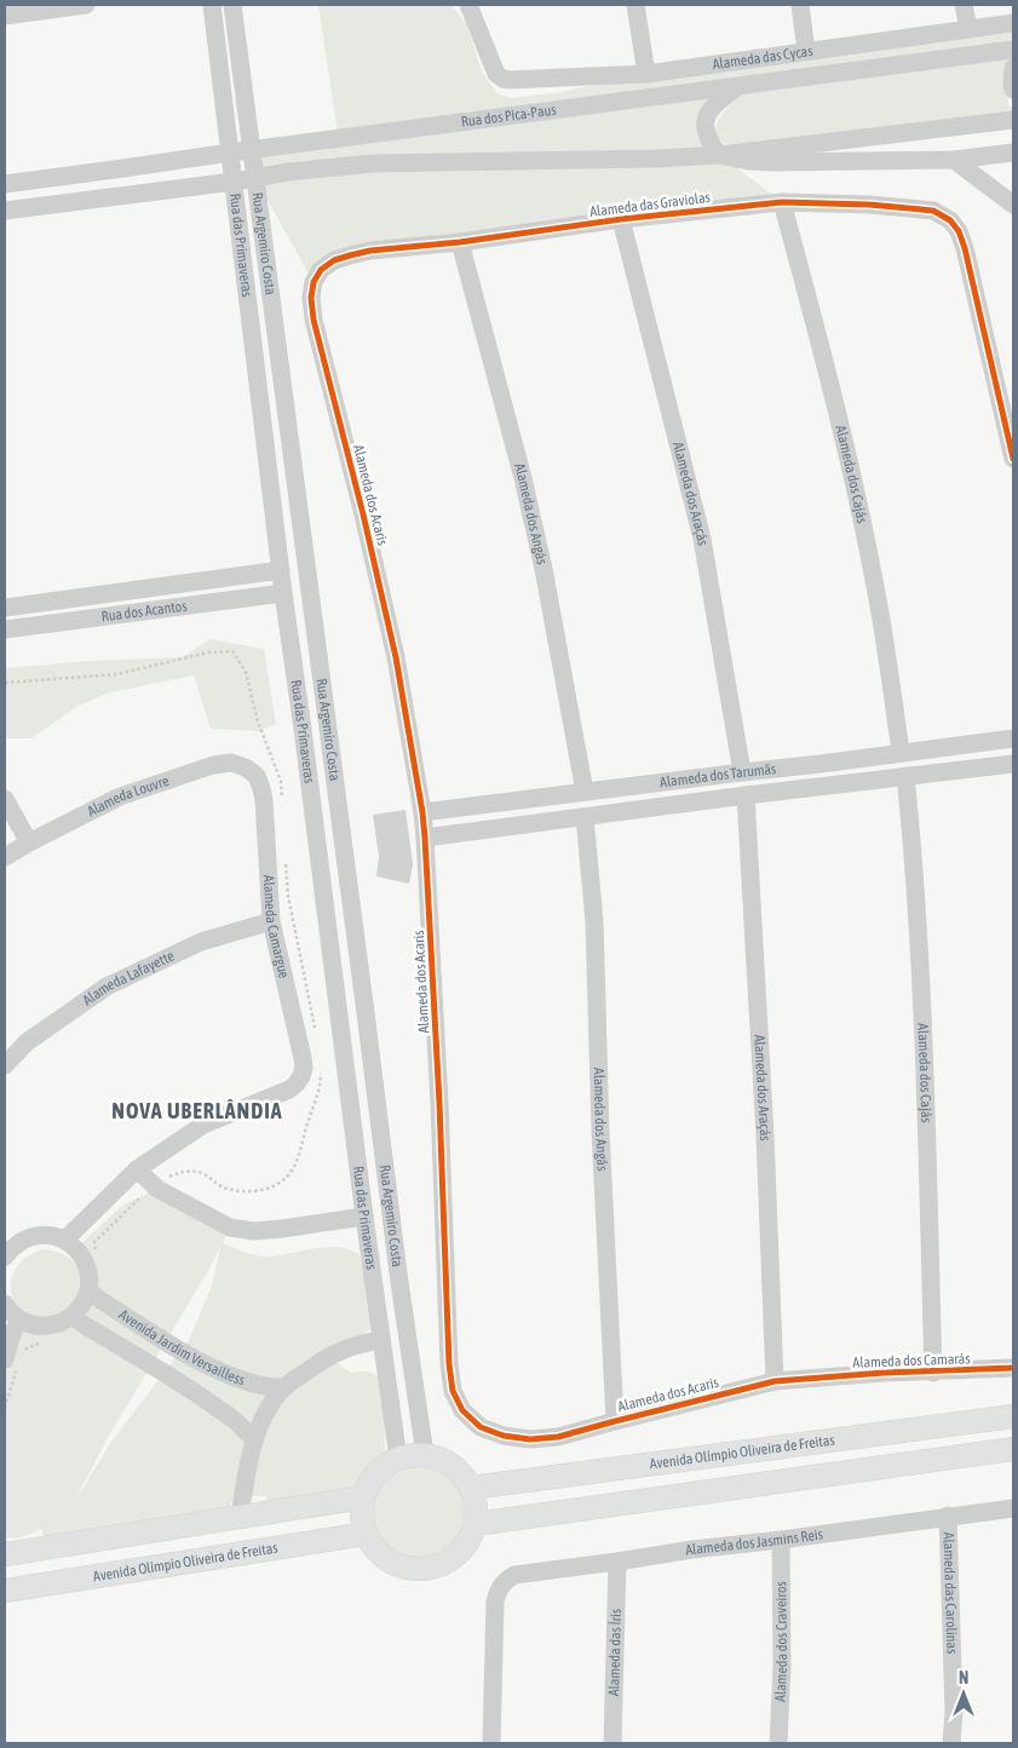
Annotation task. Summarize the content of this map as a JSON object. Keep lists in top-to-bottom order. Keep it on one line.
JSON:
{"streets":{"main road":["Avenida Olímpio Oliveira de Freitas"],"street":["Alameda das Cycas","Rua dos Pica-Paus","Alameda das Graviolas","Rua Argemiro Costa","Rua das Primaveras","Alameda dos Cajás","Alameda dos Araçás","Alameda dos Acaris","Alameda dos Angás","Rua dos Acantos","Alameda dos Tarumãs","Alameda Louvre","Alameda Camargue","Alameda Lafayette","Avenida Jardim Versailless","Alameda dos Camarás","Alameda dos Jasmins Reis","Alameda das Carolinas","Alameda dos Craveiros","Alameda das Íris"]},"crossings":[["Rua dos Pica-Paus","Rua Argemiro Costa"],["Rua dos Pica-Paus","Rua das Primaveras"],["Alameda das Graviolas","Alameda dos Cajás"],["Alameda das Graviolas","Alameda dos Araçás"],["Alameda das Graviolas","Alameda dos Acaris"],["Alameda das Graviolas","Alameda dos Angás"],["Rua Argemiro Costa","Rua das Primaveras"],["Rua Argemiro Costa","Avenida Olímpio Oliveira de Freitas"],["Rua das Primaveras","Rua dos Acantos"],["Rua das Primaveras","Avenida Olímpio Oliveira de Freitas"],["Alameda dos Cajás","Alameda dos Tarumãs"],["Alameda dos Cajás","Alameda dos Camarás"],["Alameda dos Araçás","Alameda dos Acaris"],["Alameda dos Araçás","Alameda dos Tarumãs"],["Alameda dos Araçás","Alameda dos Camarás"],["Alameda dos Acaris","Alameda dos Angás"],["Alameda dos Acaris","Alameda dos Tarumãs"],["Alameda dos Acaris","Alameda dos Camarás"],["Alameda dos Angás","Alameda dos Tarumãs"],["Alameda Louvre","Alameda Camargue"],["Alameda Camargue","Alameda Lafayette"],["Alameda dos Jasmins Reis","Alameda das Carolinas"],["Alameda dos Jasmins Reis","Alameda dos Craveiros"],["Alameda dos Jasmins Reis","Alameda das Íris"]],"districts":["NOVA UBERLÂNDIA"],"north":"top"}
